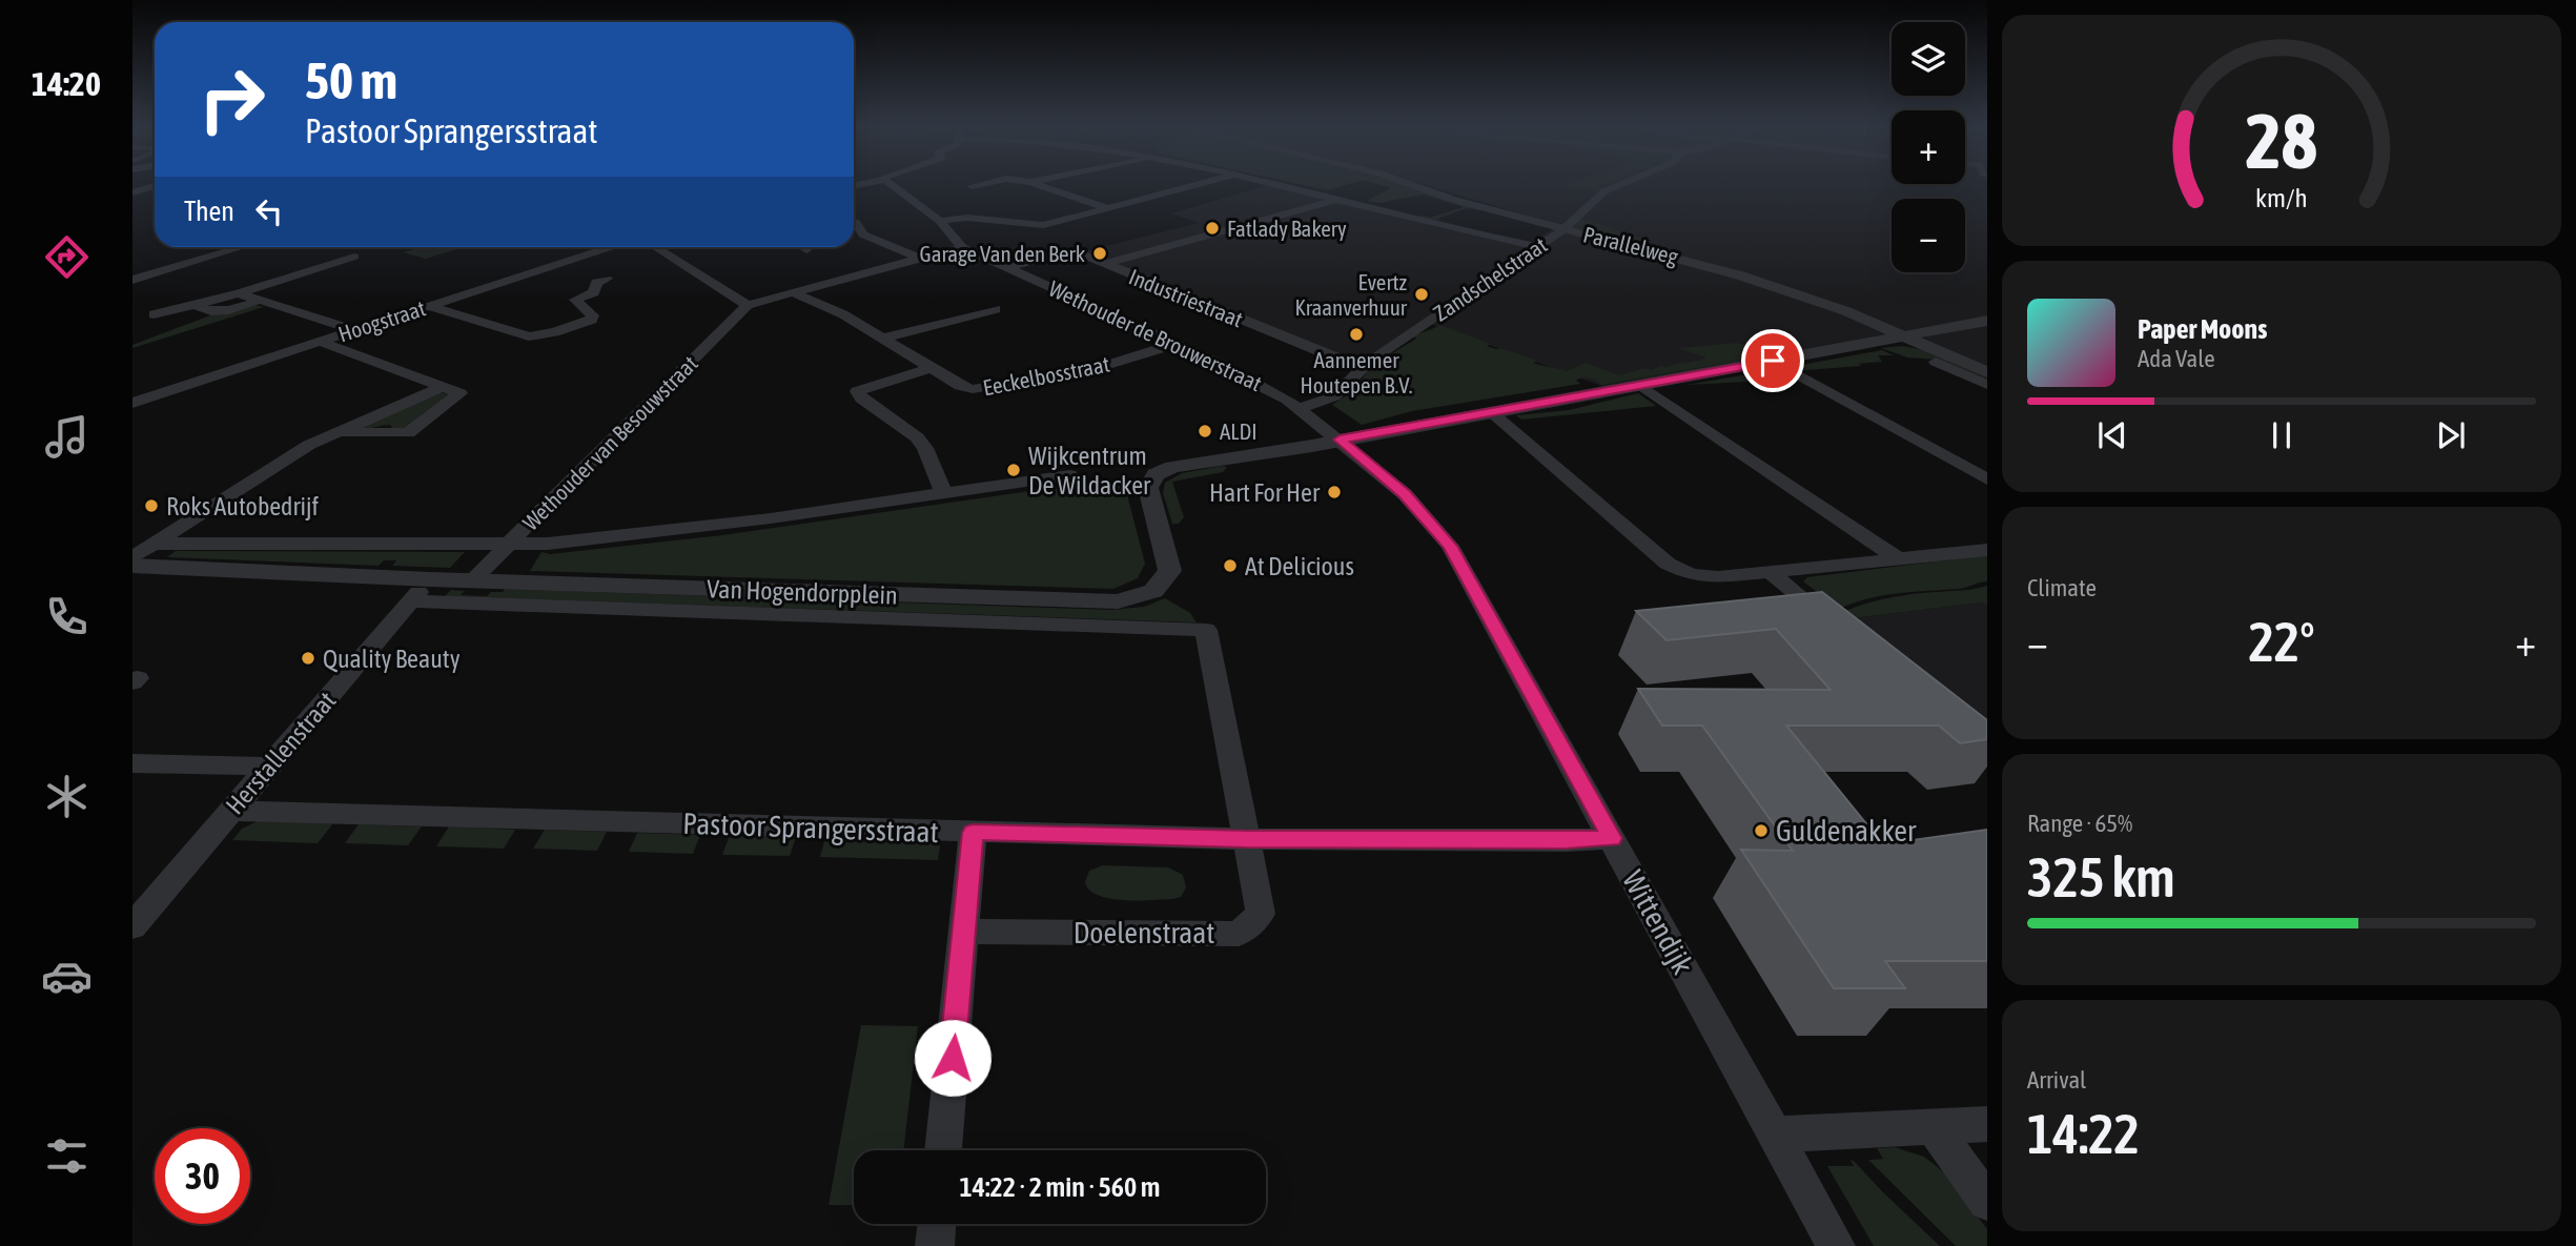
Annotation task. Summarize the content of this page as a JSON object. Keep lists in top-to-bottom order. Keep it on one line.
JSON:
{"streets":{"street":["Parallelweg","Zandschelstraat","Industriestraat","Hoogstraat","Wethouder de Brouwerstraat","Eeckelbosstraat","Wethouder van Besouwstraat","Van Hogendorpplein","Herstallenstraat","Pastoor Sprangersstraat","Wittendijk","Doelenstraat"]},"crossings":[["Parallelweg","Zandschelstraat"],["Zandschelstraat","Industriestraat"],["Zandschelstraat","Wethouder de Brouwerstraat"],["Industriestraat","Wethouder de Brouwerstraat"],["Wethouder de Brouwerstraat","Eeckelbosstraat"],["Wethouder de Brouwerstraat","Van Hogendorpplein"],["Wethouder de Brouwerstraat","Wittendijk"],["Wethouder van Besouwstraat","Van Hogendorpplein"],["Van Hogendorpplein","Herstallenstraat"],["Van Hogendorpplein","Doelenstraat"],["Herstallenstraat","Pastoor Sprangersstraat"],["Pastoor Sprangersstraat","Wittendijk"],["Pastoor Sprangersstraat","Doelenstraat"]],"places":["Fatlady Bakery","Garage Van den Berk","Evertz Kraanverhuur","Aannemer Houtepen B.V.","ALDI","Wijkcentrum De Wildacker","Hart For Her","Roks Autobedrijf","At Delicious","Quality Beauty","Guldenakker"],"page":{"tabs":"14:20","map_buttons":["+","−"],"turn":["50 m","Pastoor Sprangersstraat"],"then":"Then","song":["Paper Moons","Ada Vale"],"tile":["Climate",["Range · 65%","325 km"],["Arrival","14:22"]],"heat":["−","22°","+"],"limit":"30","trip":"14:22 · 2 min · 560 m","gauge":["28","km/h"]}}
